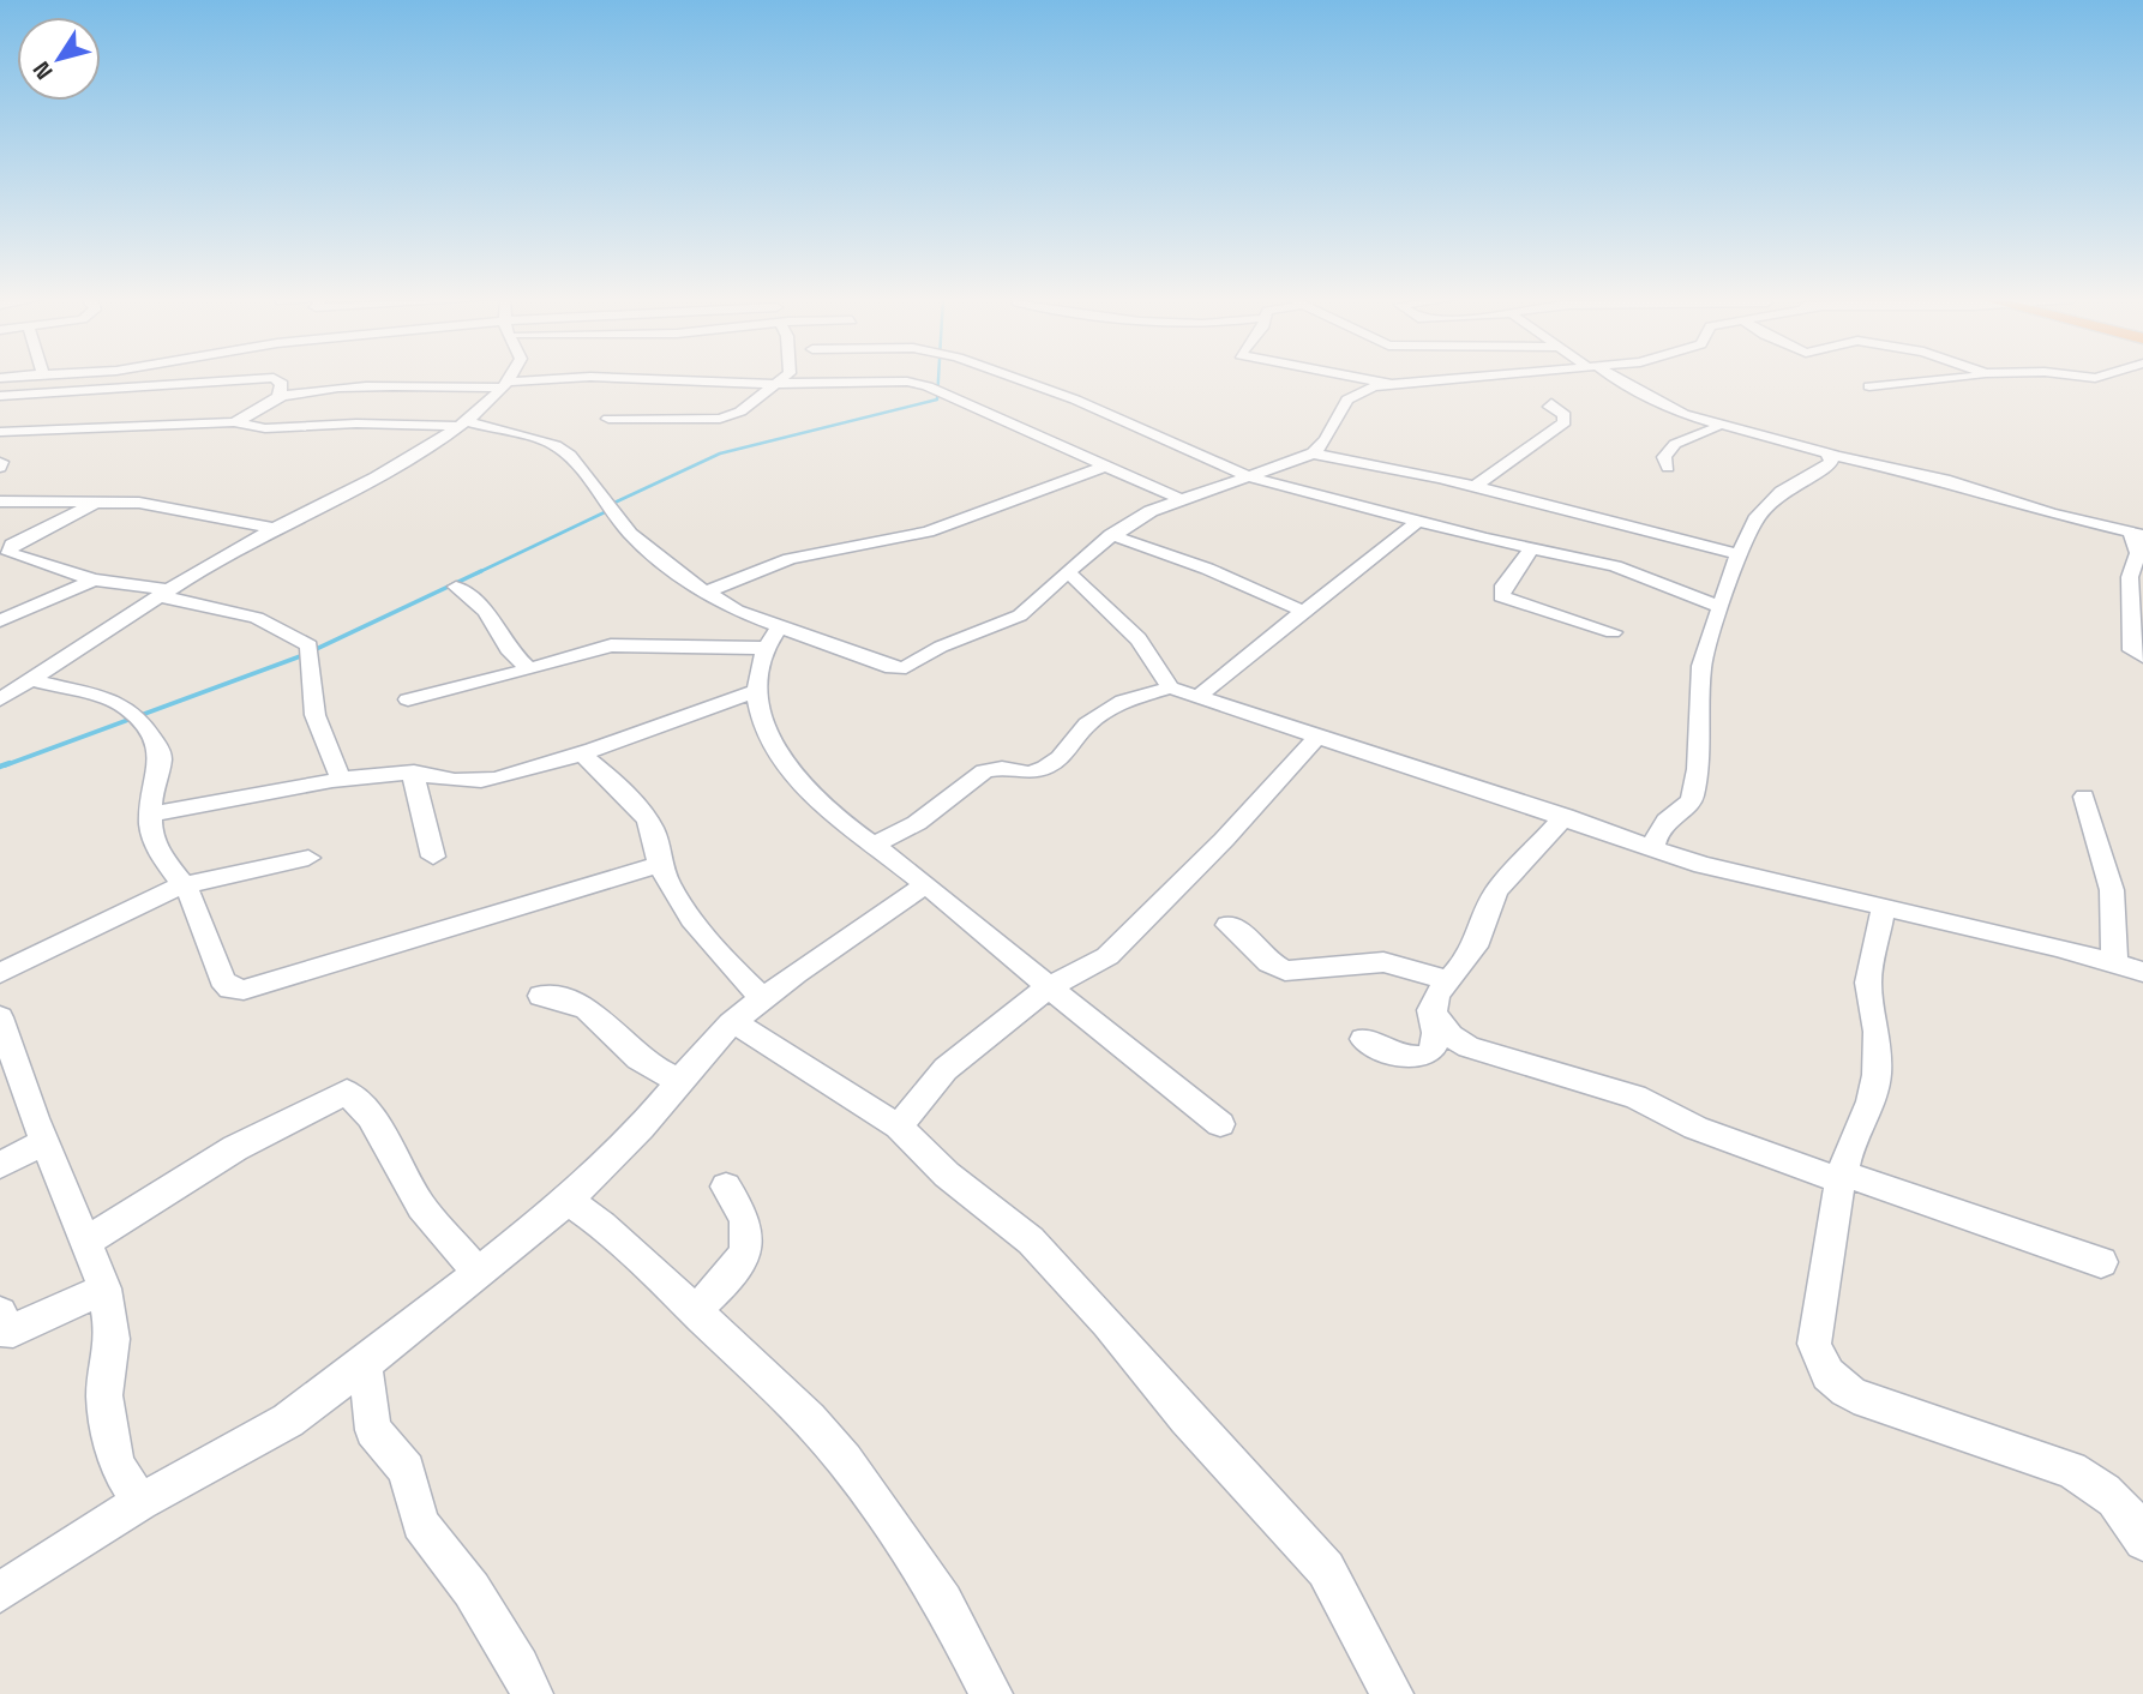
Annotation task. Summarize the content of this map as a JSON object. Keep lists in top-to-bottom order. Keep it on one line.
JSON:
{"north":"bottom left"}
